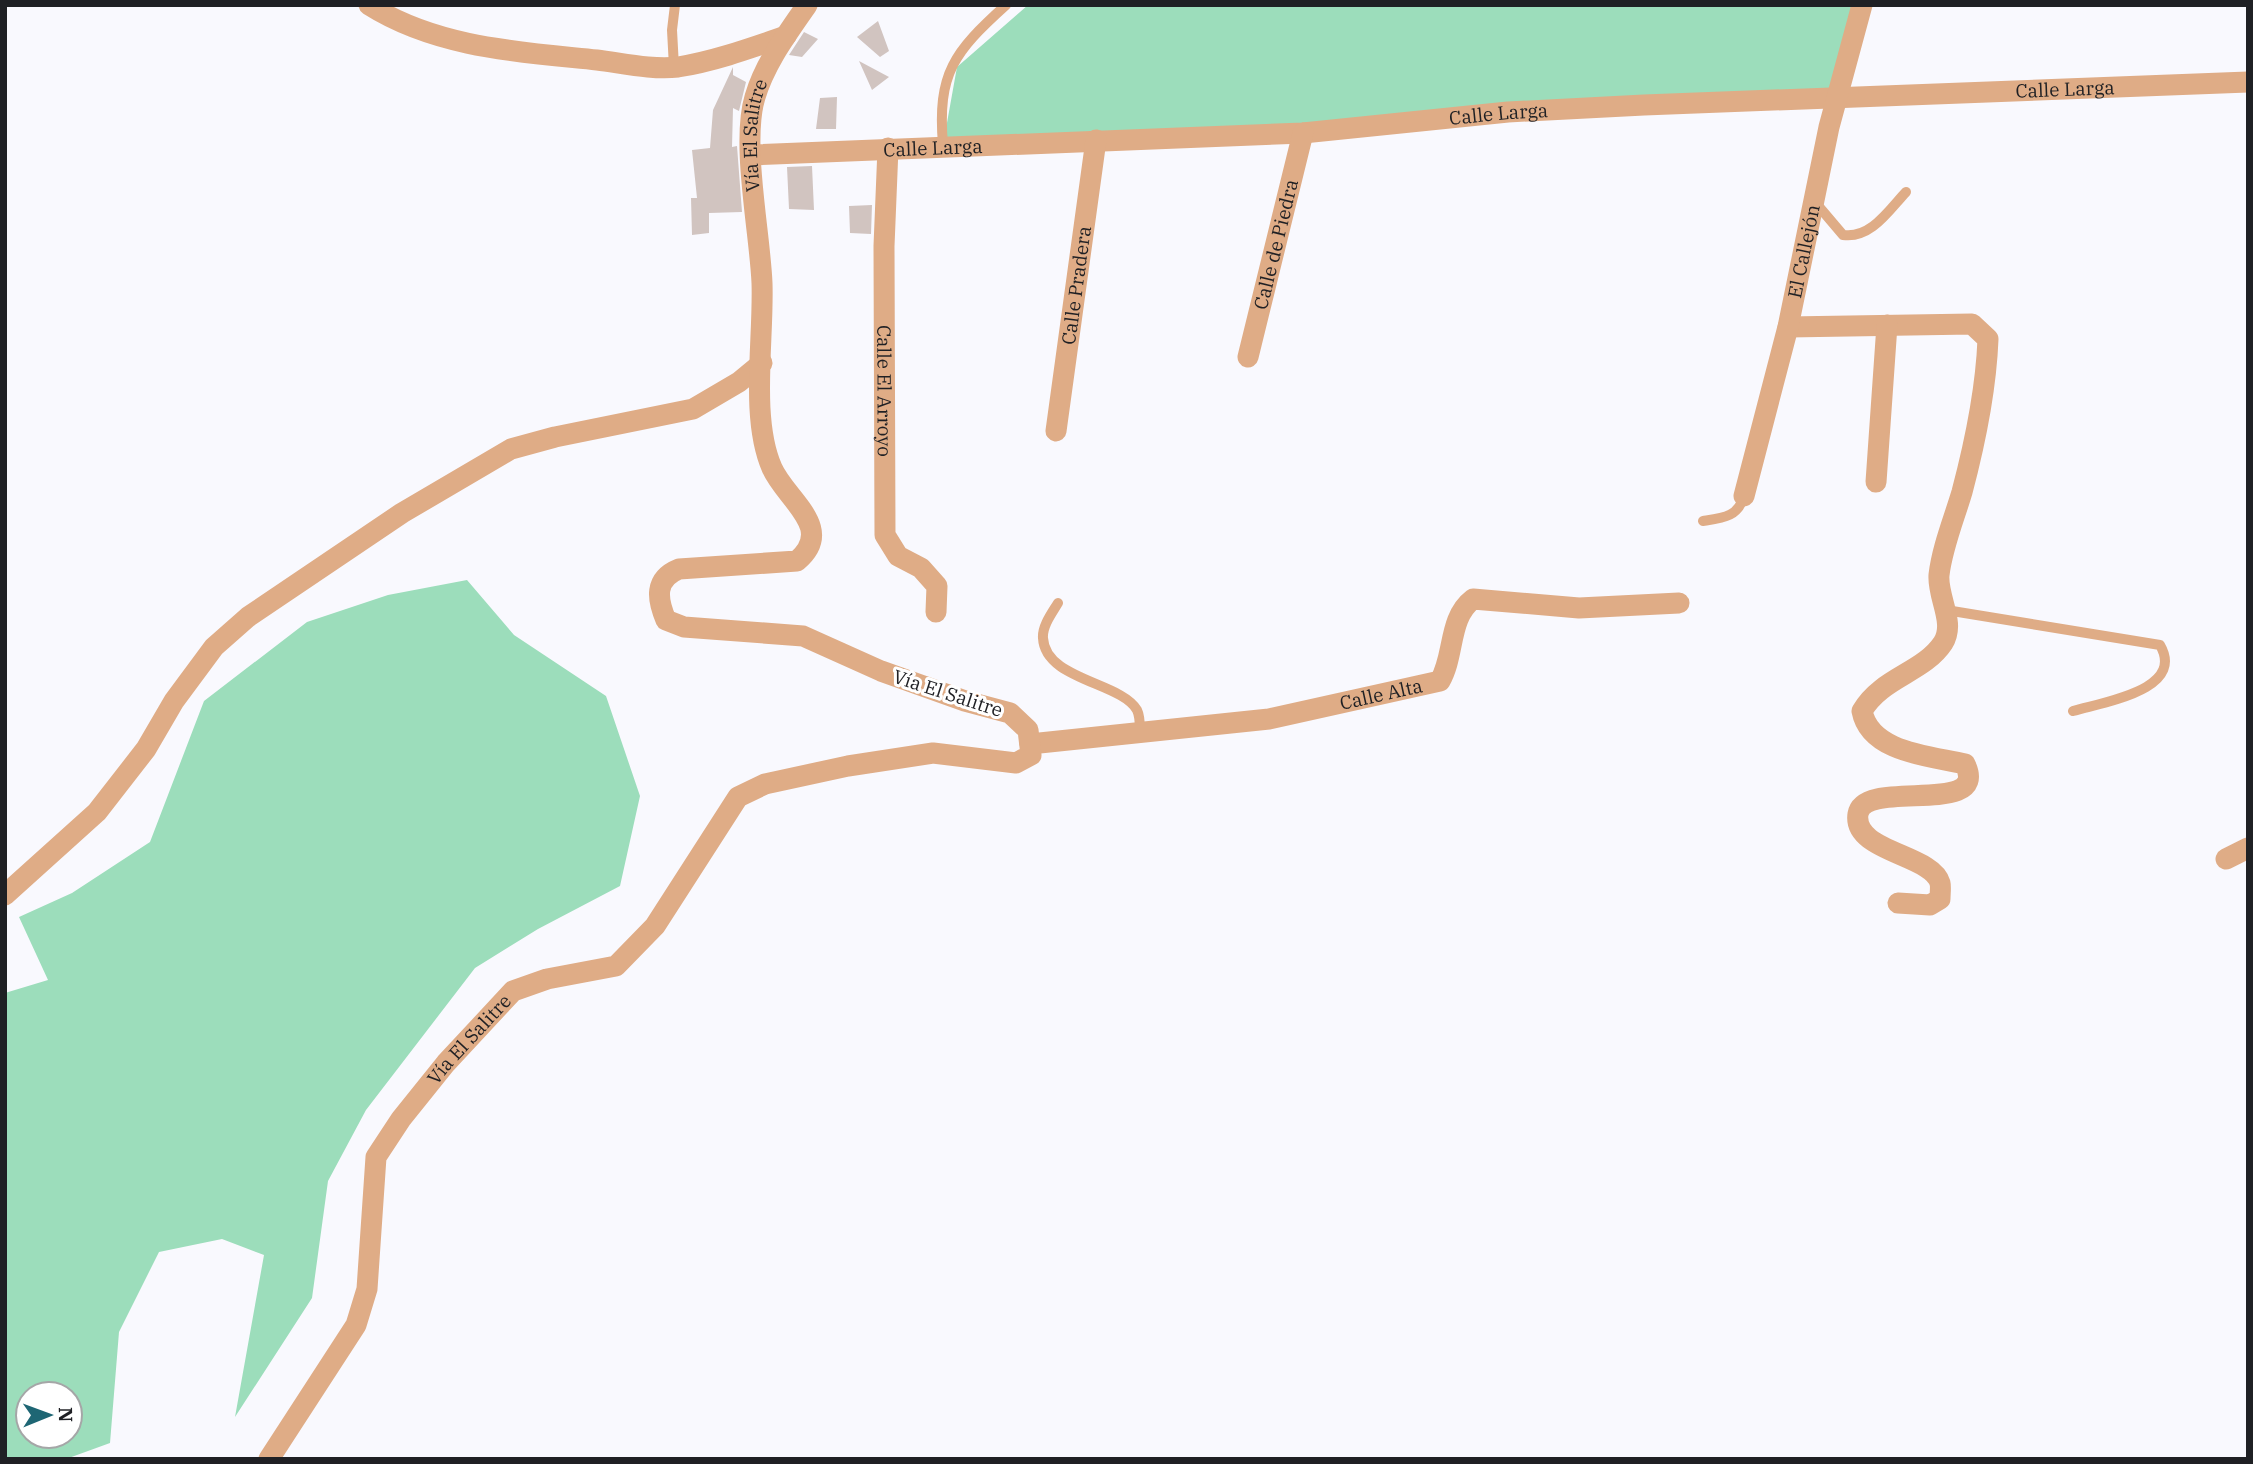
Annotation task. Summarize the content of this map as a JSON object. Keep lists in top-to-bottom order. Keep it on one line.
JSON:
{"streets":{"street":["Calle Larga","Vía El Salitre","Calle de Piedra","El Callejón","Calle Pradera","Calle El Arroyo","Calle Alta"]},"crossings":[["Calle Larga","Vía El Salitre"],["Calle Larga","Calle de Piedra"],["Calle Larga","El Callejón"],["Calle Larga","Calle Pradera"],["Calle Larga","Calle El Arroyo"],["Vía El Salitre","Calle Alta"]],"north":"right"}
